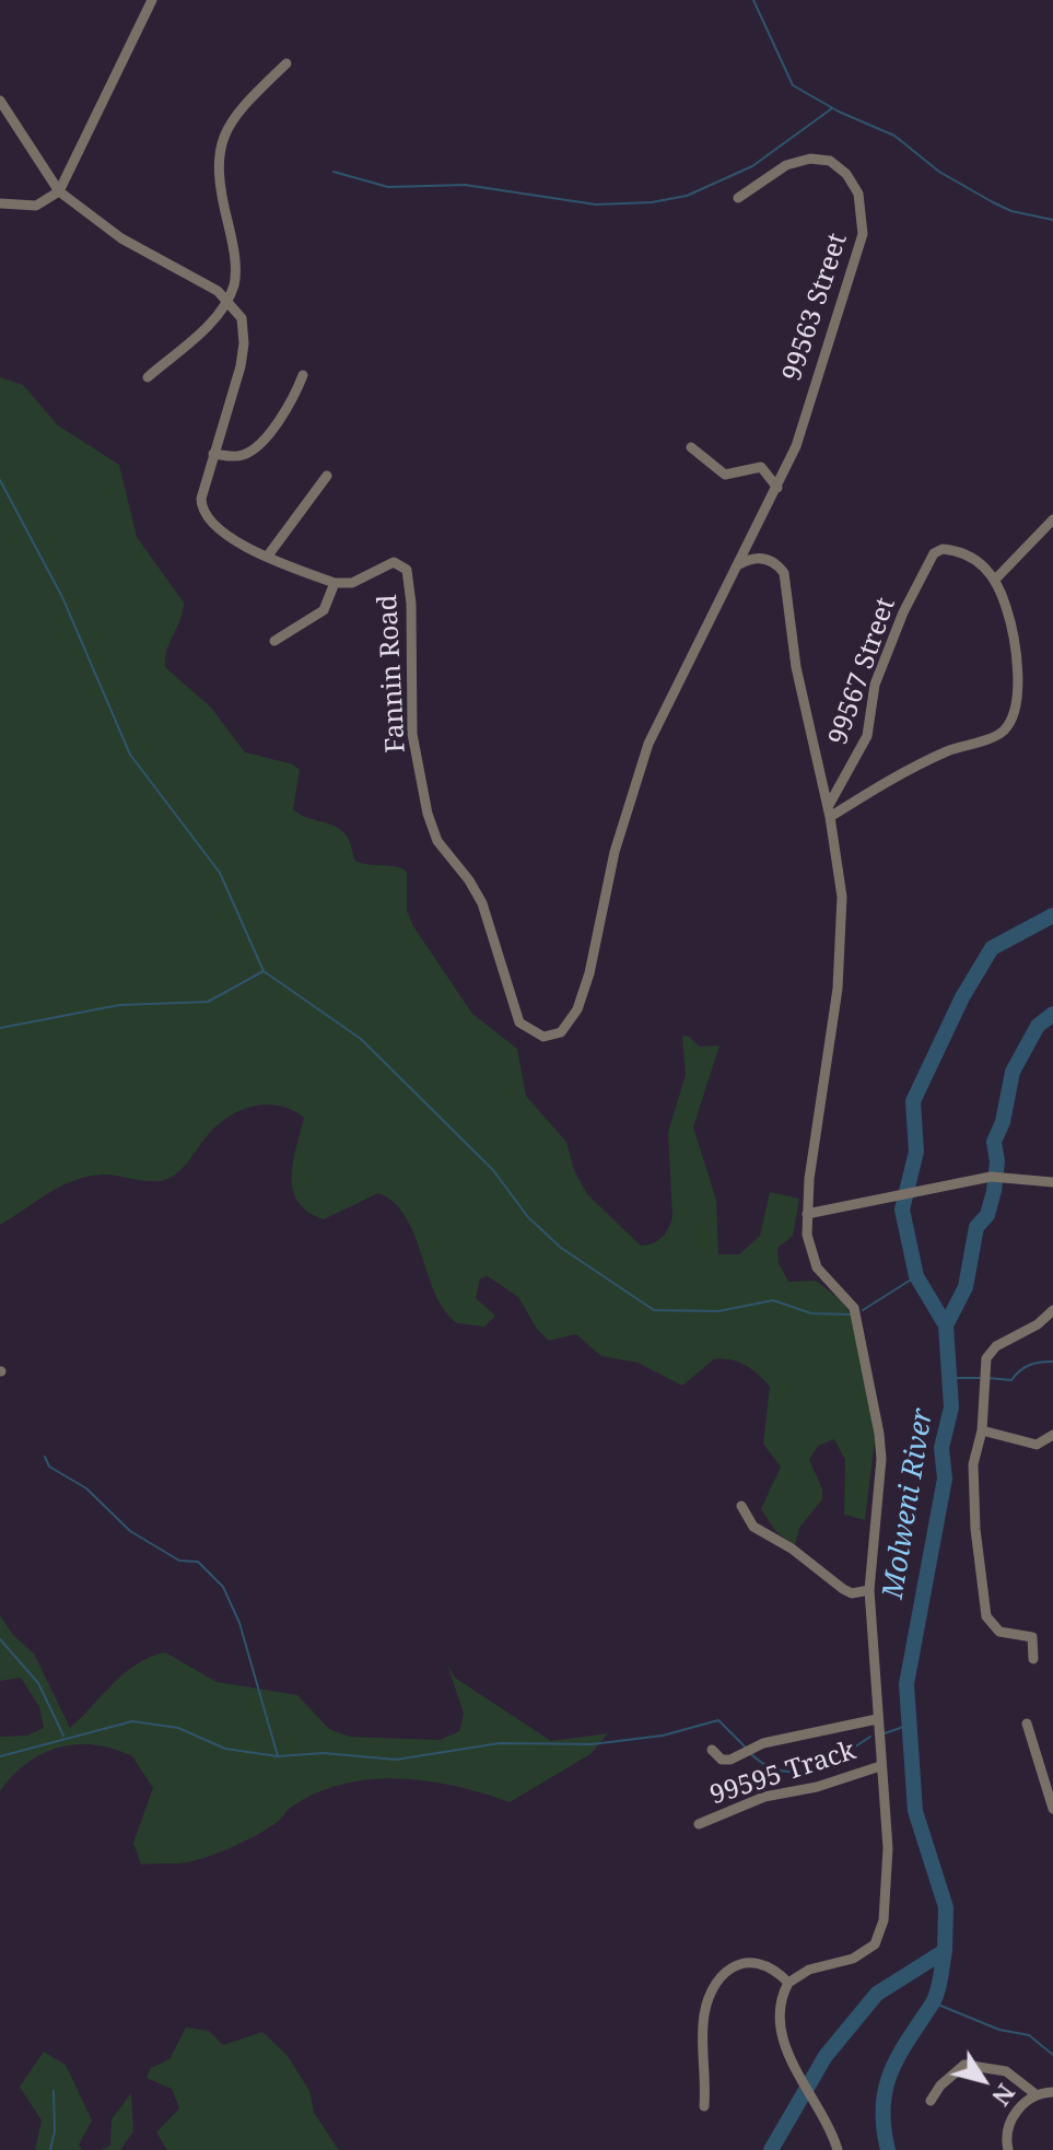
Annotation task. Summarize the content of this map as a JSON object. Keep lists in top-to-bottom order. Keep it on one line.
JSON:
{"streets":{"street":["99563 Street","99567 Street","Fannin Road","99595 Track"]},"crossings":[["99563 Street","Fannin Road"]],"water":["Molweni River"],"north":"bottom right"}
